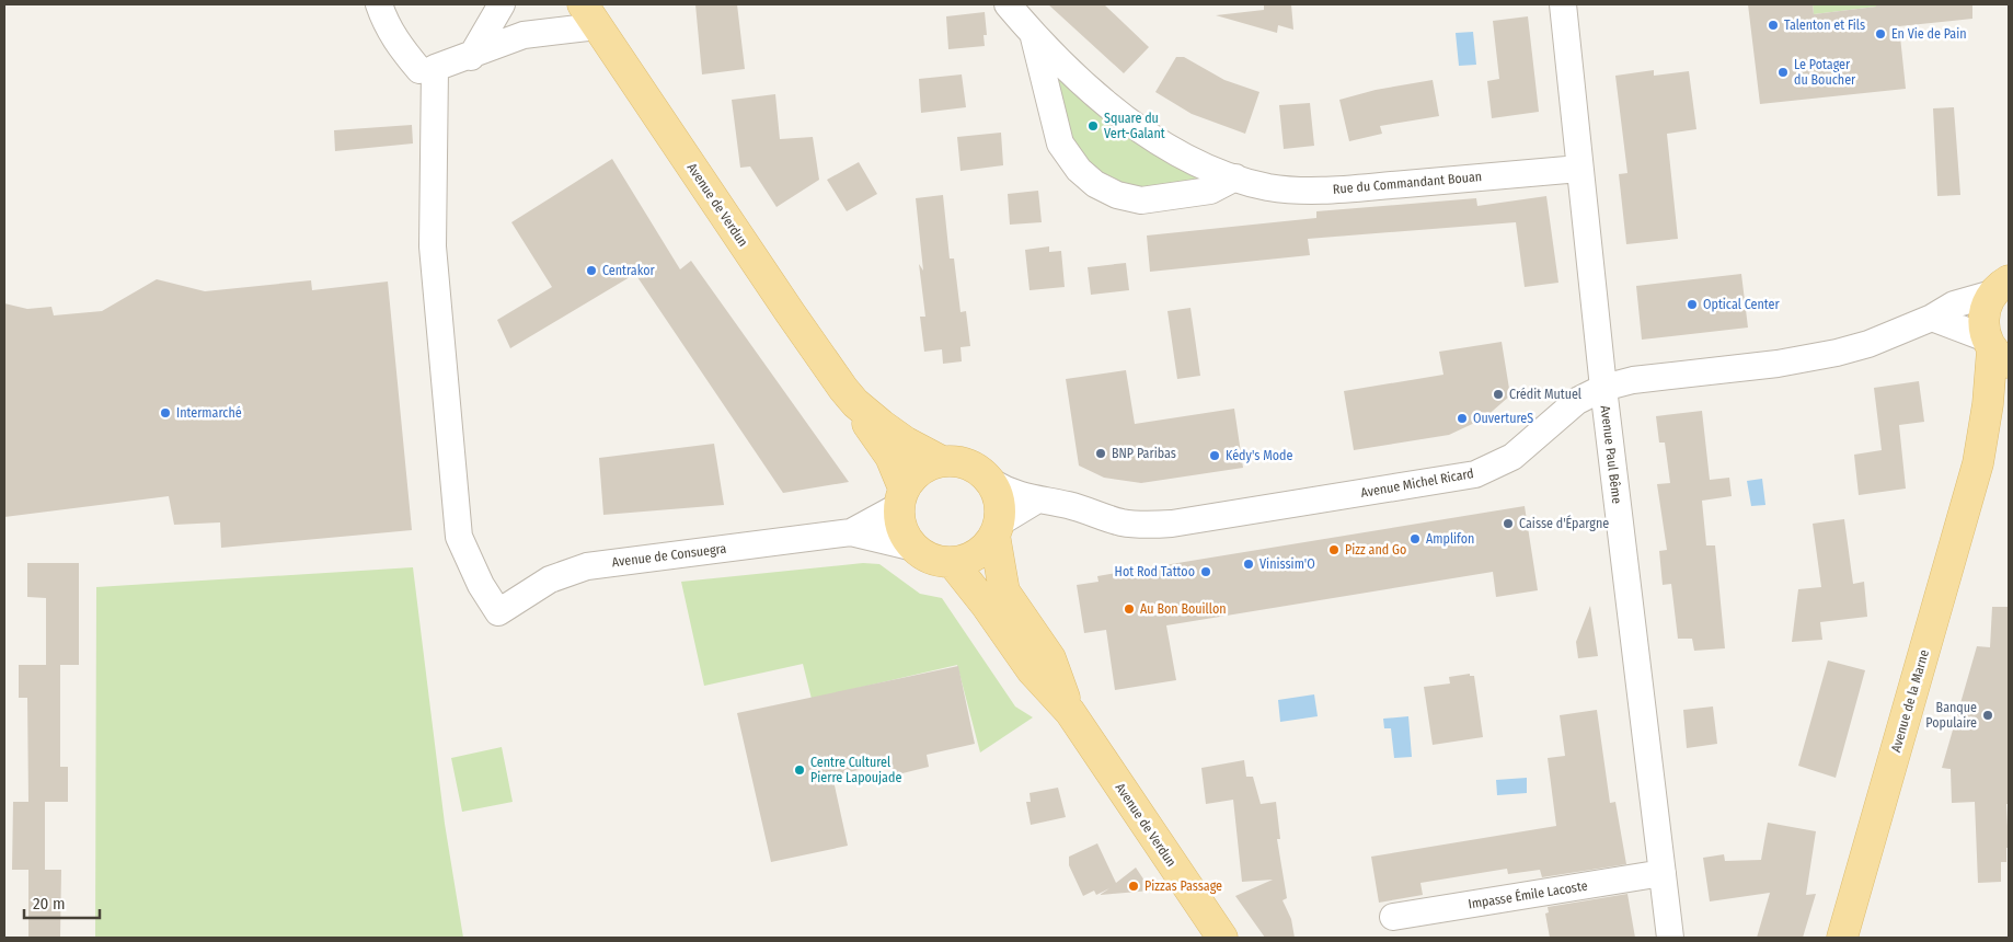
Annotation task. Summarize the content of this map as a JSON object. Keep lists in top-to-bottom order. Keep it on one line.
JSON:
{"streets":{"main road":["Avenue de Verdun","Avenue de la Marne"],"street":["Rue du Commandant Bouan","Avenue Paul Bême","Avenue Michel Ricard","Avenue de Consuegra","Impasse Émile Lacoste"]},"crossings":[["Rue du Commandant Bouan","Avenue Paul Bême"],["Avenue de Verdun","Avenue Michel Ricard"],["Avenue de Verdun","Avenue de Consuegra"],["Avenue Paul Bême","Avenue Michel Ricard"],["Avenue Paul Bême","Impasse Émile Lacoste"],["Avenue Michel Ricard","Avenue de Consuegra"],["Avenue Michel Ricard","Avenue de la Marne"]],"places":["Talenton et Fils","En Vie de Pain","Le Potager du Boucher","Square du Vert-Galant","Centrakor","Optical Center","Crédit Mutuel","Intermarché","OuvertureS","BNP Paribas","Kédy's Mode","Caisse d'Épargne","Amplifon","Pizz and Go","Vinissim'O","Hot Rod Tattoo","Au Bon Bouillon","Banque Populaire","Centre Culturel Pierre Lapoujade","Pizzas Passage"],"scale_bar":"20 m"}
